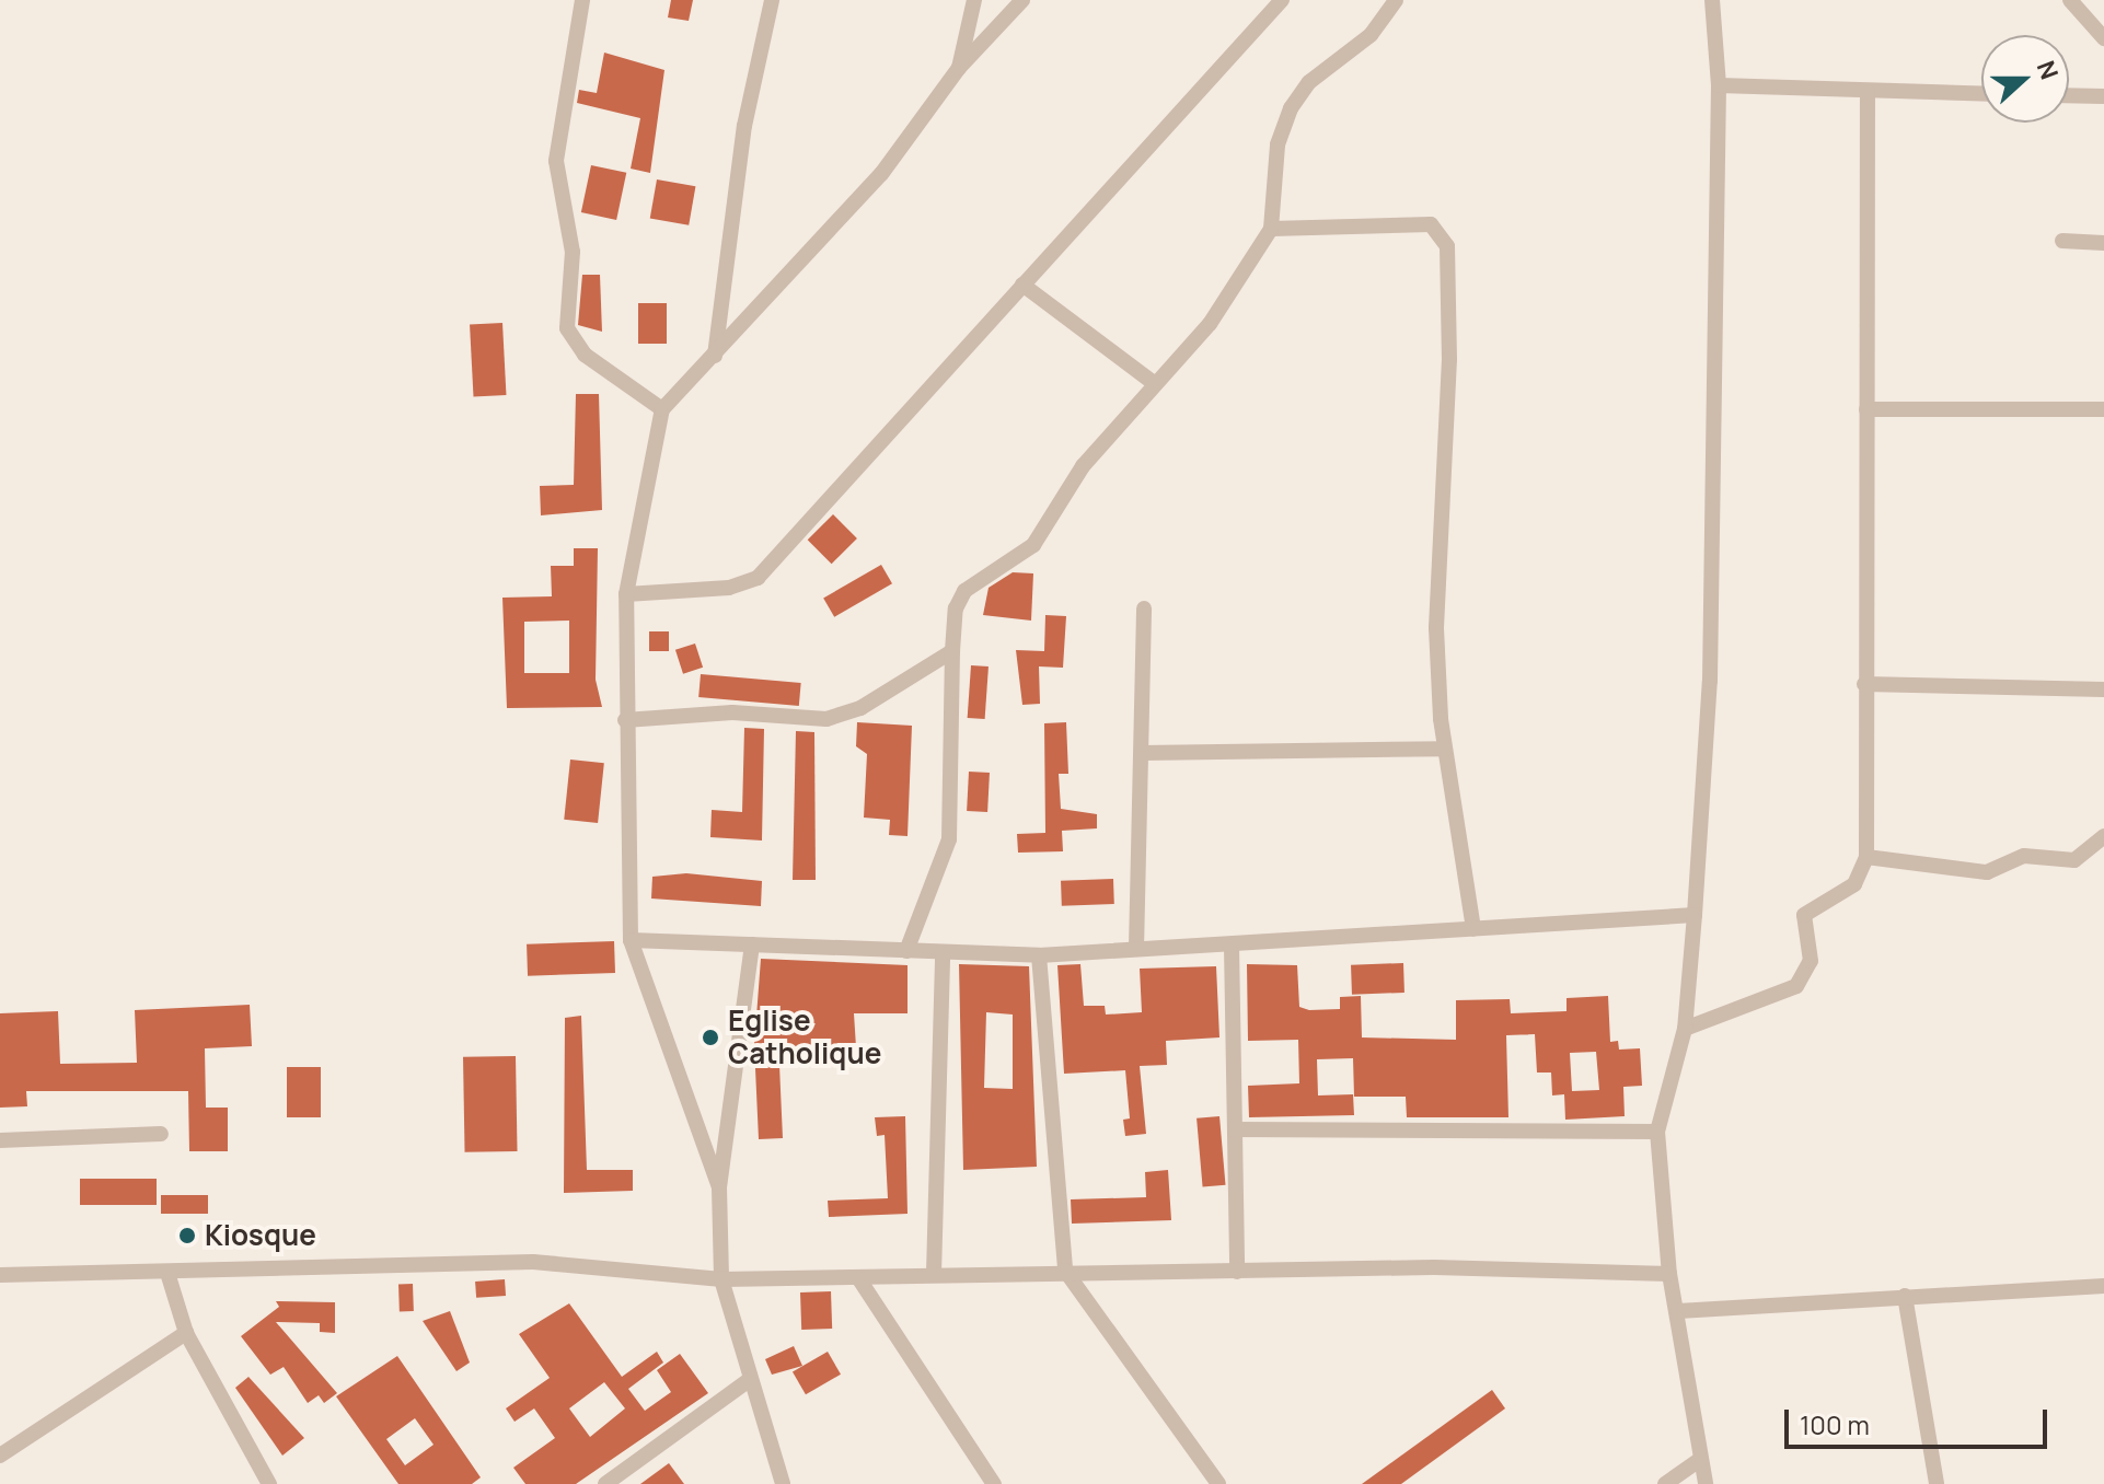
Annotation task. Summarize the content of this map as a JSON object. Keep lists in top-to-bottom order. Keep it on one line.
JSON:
{"places":["Eglise Catholique","Kiosque"],"scale_bar":"100 m","north":"right"}
